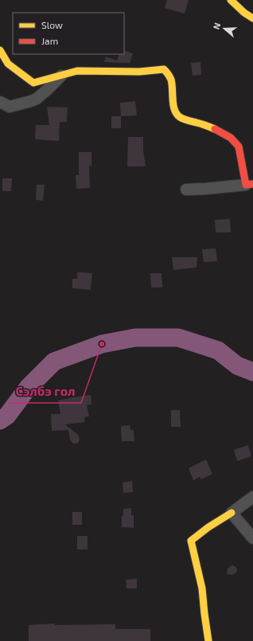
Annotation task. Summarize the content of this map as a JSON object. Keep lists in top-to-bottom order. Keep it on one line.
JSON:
{"places":["Сэлбэ гол"],"legend":["Slow","Jam"],"north":"left"}
